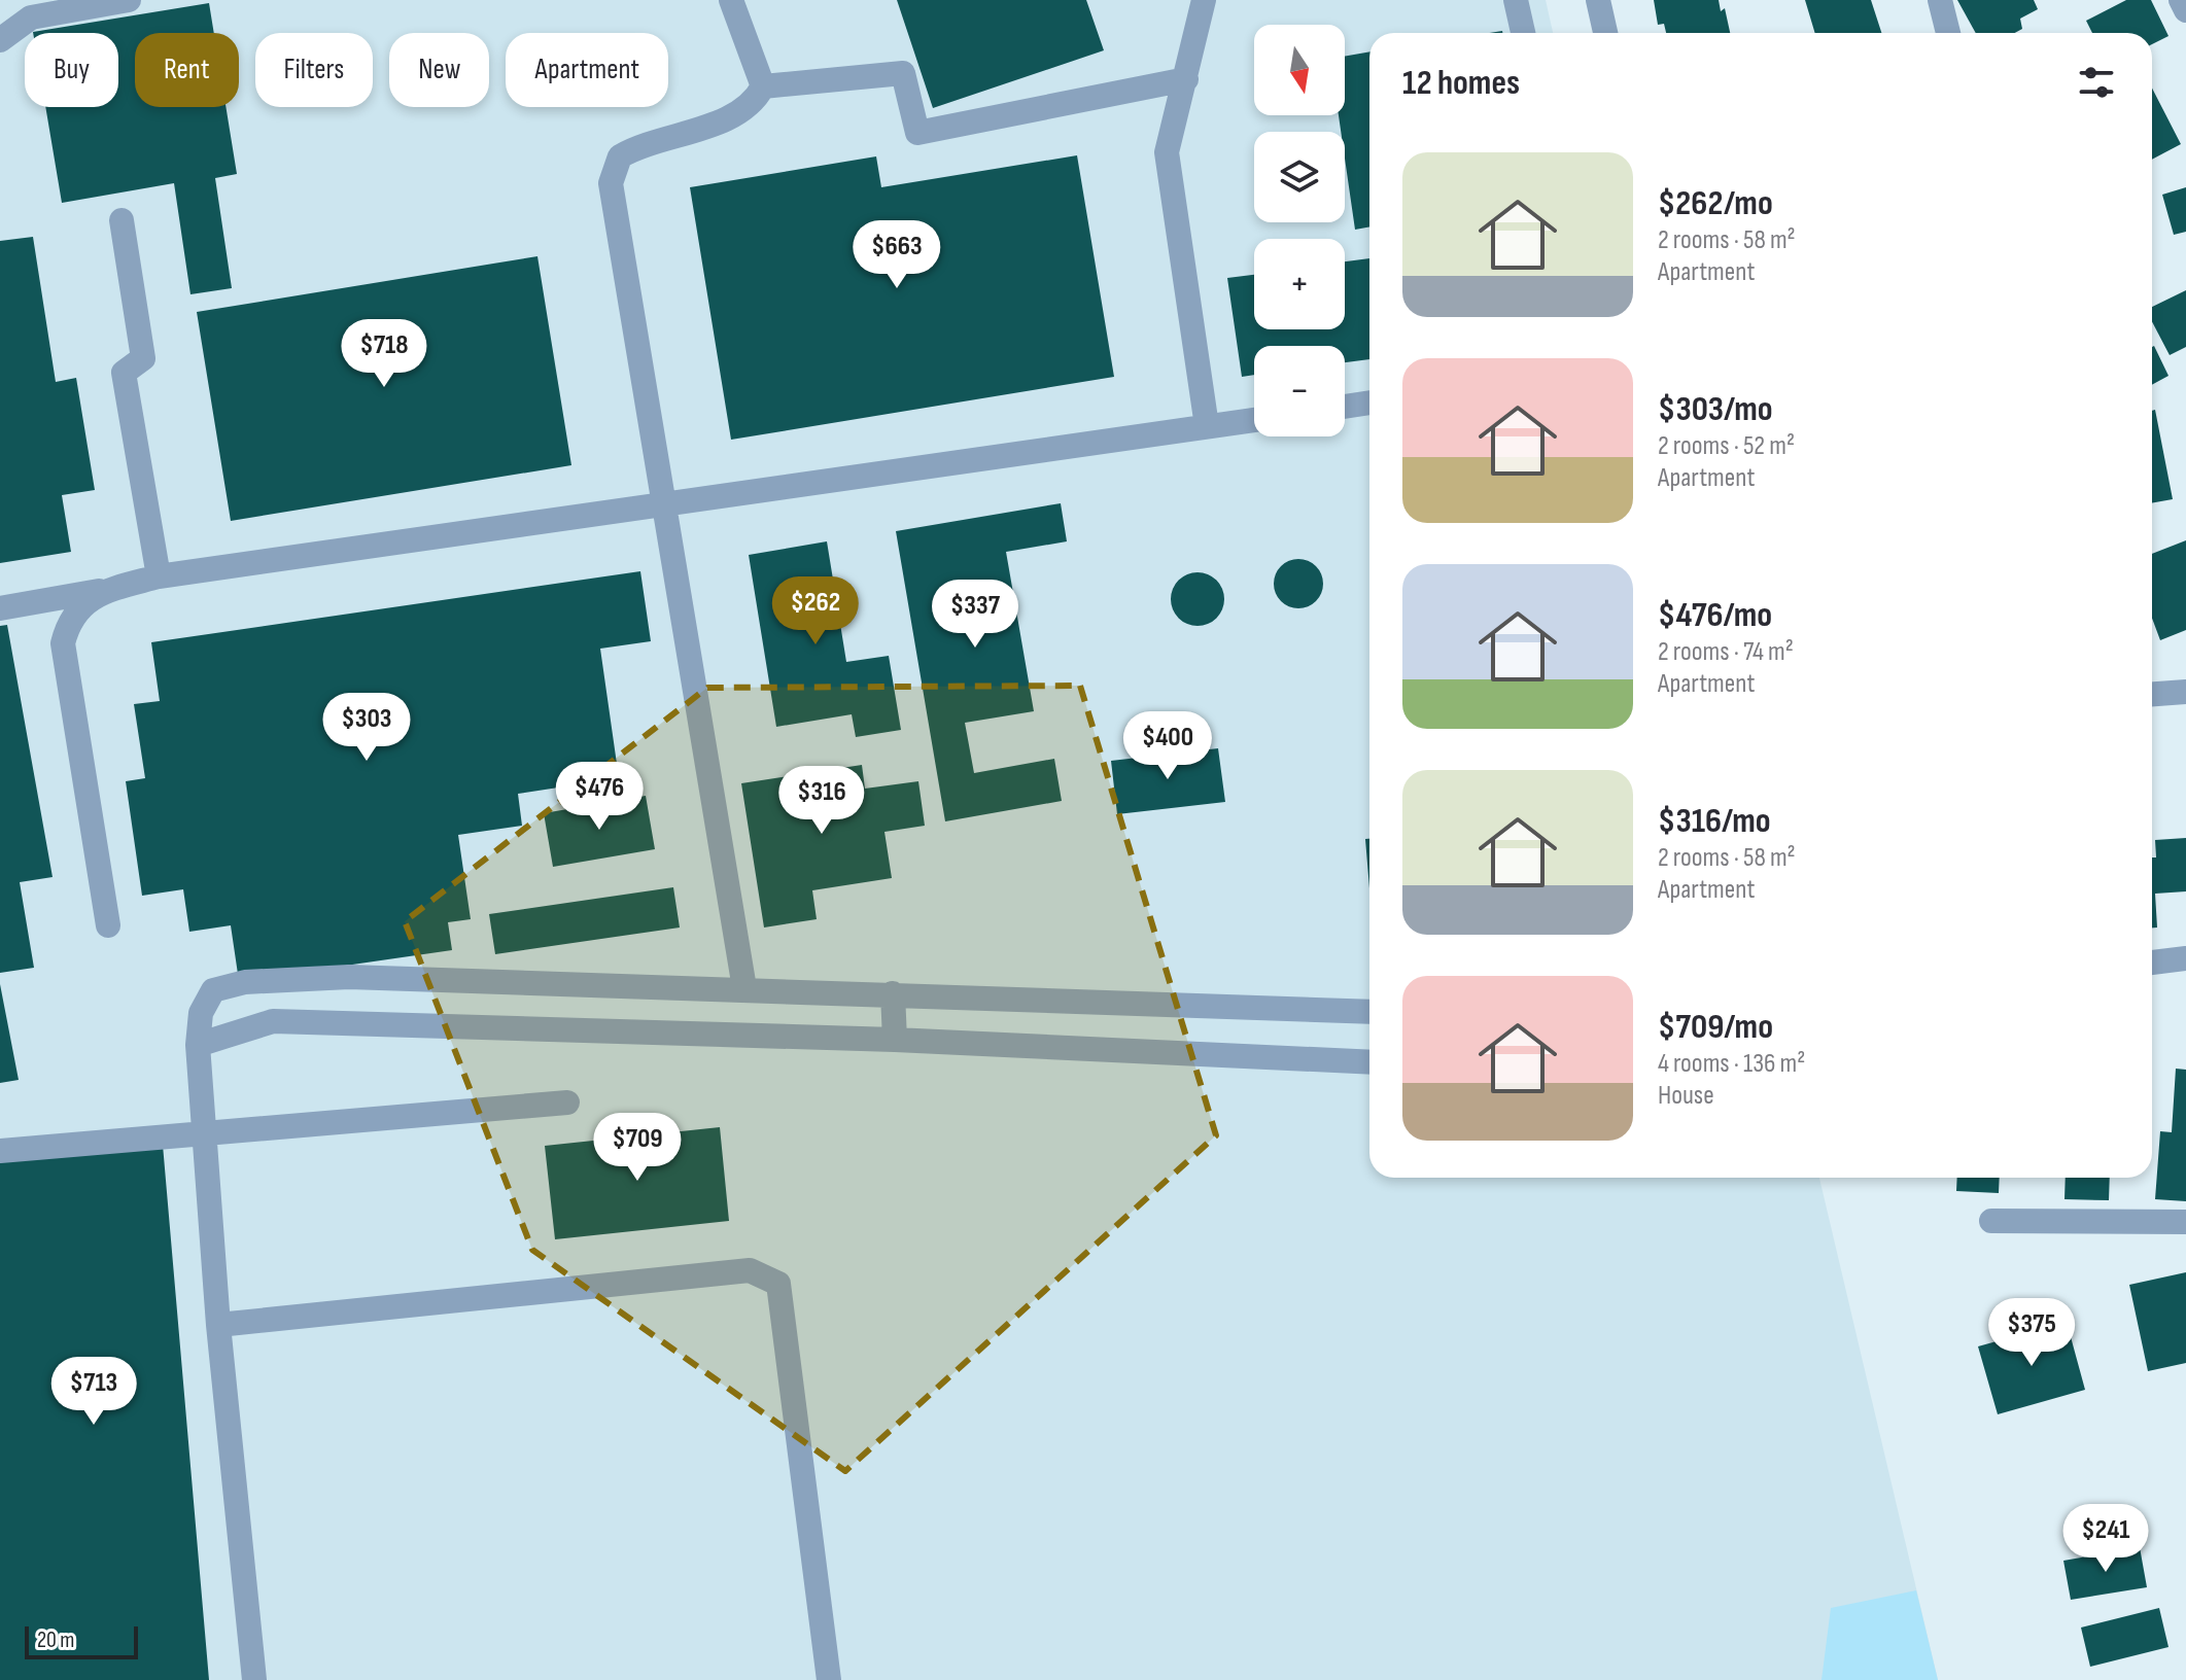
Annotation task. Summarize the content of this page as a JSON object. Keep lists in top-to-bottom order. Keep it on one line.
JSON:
{"scale_bar":"20 m","north":"bottom","page":{"map_buttons":["+","−"],"chip":["Buy","Rent","Filters","New","Apartment"],"heading":"12 homes","list":[{"name":"$262/mo","note":"2 rooms · 58 m² · Apartment"},{"name":"$303/mo","note":"2 rooms · 52 m² · Apartment"},{"name":"$476/mo","note":"2 rooms · 74 m² · Apartment"},{"name":"$316/mo","note":"2 rooms · 58 m² · Apartment"},{"name":"$709/mo","note":"4 rooms · 136 m² · House"}],"price":["$663","$718","$262","$337","$303","$400","$476","$316","$709","$375","$713","$241"],"scale":"20 m"}}
